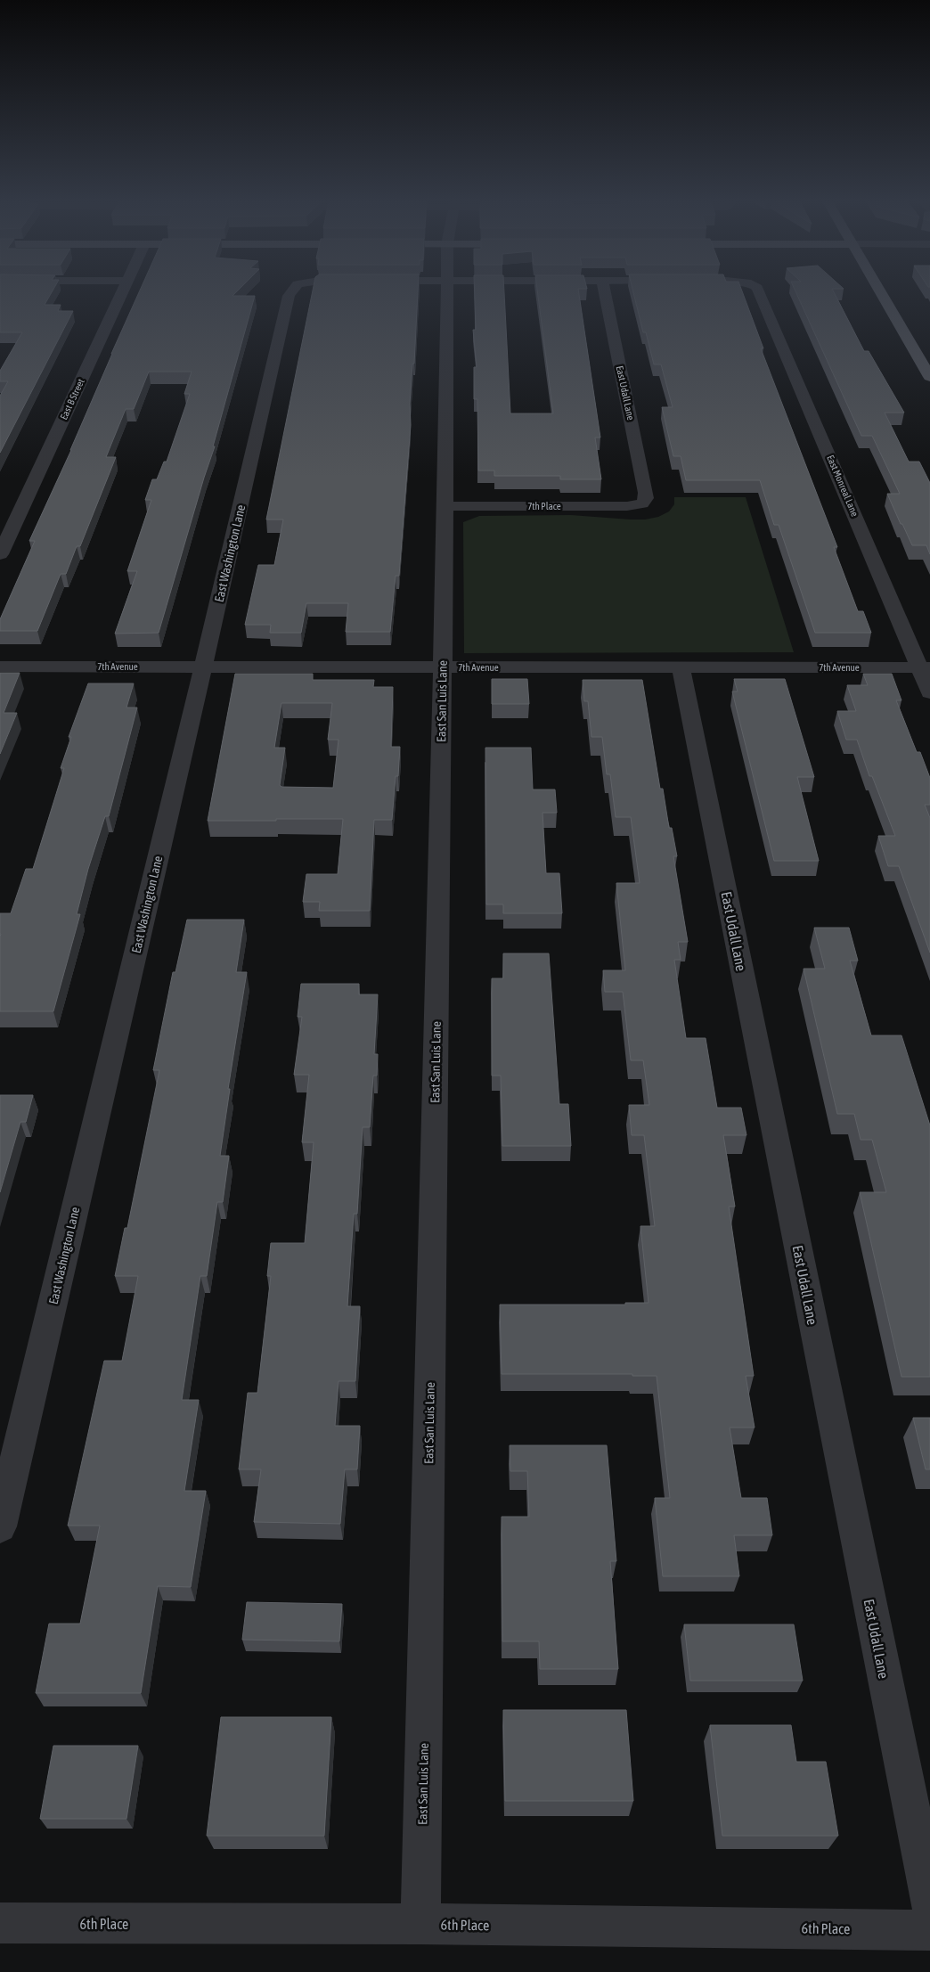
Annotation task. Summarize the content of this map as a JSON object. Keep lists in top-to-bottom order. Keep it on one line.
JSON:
{"streets":{"street":["East Udall Lane","East B Street","East Monreal Lane","7th Place","East Washington Lane","7th Avenue","East San Luis Lane","6th Place"]},"crossings":[["East Udall Lane","7th Place"],["East Udall Lane","7th Avenue"],["East Monreal Lane","7th Avenue"],["7th Place","East San Luis Lane"],["East Washington Lane","7th Avenue"],["7th Avenue","East San Luis Lane"],["East San Luis Lane","6th Place"]]}
